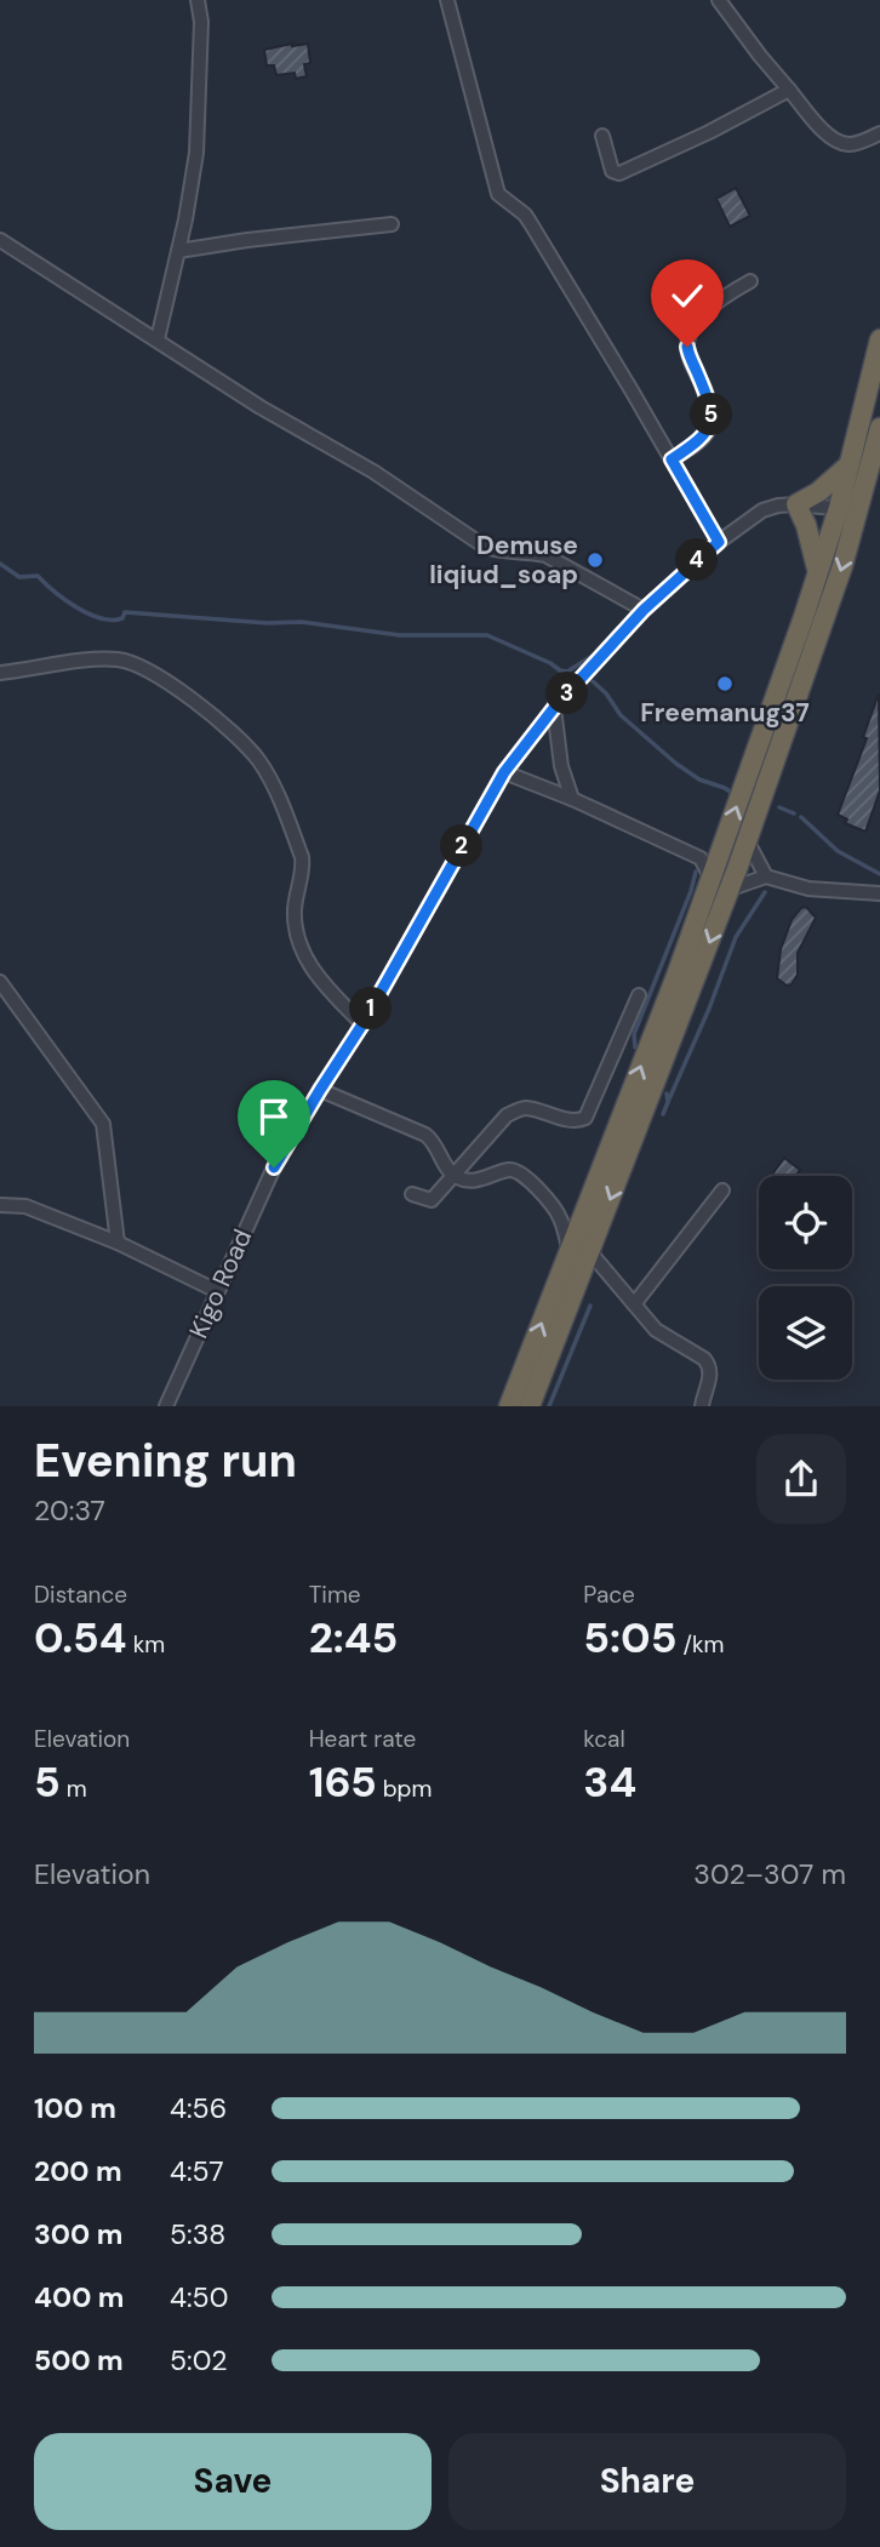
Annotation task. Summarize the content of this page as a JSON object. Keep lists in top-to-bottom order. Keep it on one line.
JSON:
{"streets":{"street":["Kigo Road"]},"places":["Demuse liqiud_soap","Freemanug37"],"page":{"pins":["5","4","3","2","1"],"heading":["Evening run","20:37"],"stats":[["Distance","0.54 km"],["Time","2:45"],["Pace","5:05 /km"],["Elevation","5 m"],["Heart rate","165 bpm"],["kcal","34"]],"chart":["Elevation","302–307 m"],"list":[{"name":"100 m","note":"4:56"},{"name":"200 m","note":"4:57"},{"name":"300 m","note":"5:38"},{"name":"400 m","note":"4:50"},{"name":"500 m","note":"5:02"}],"buttons":["Save","Share"]}}
